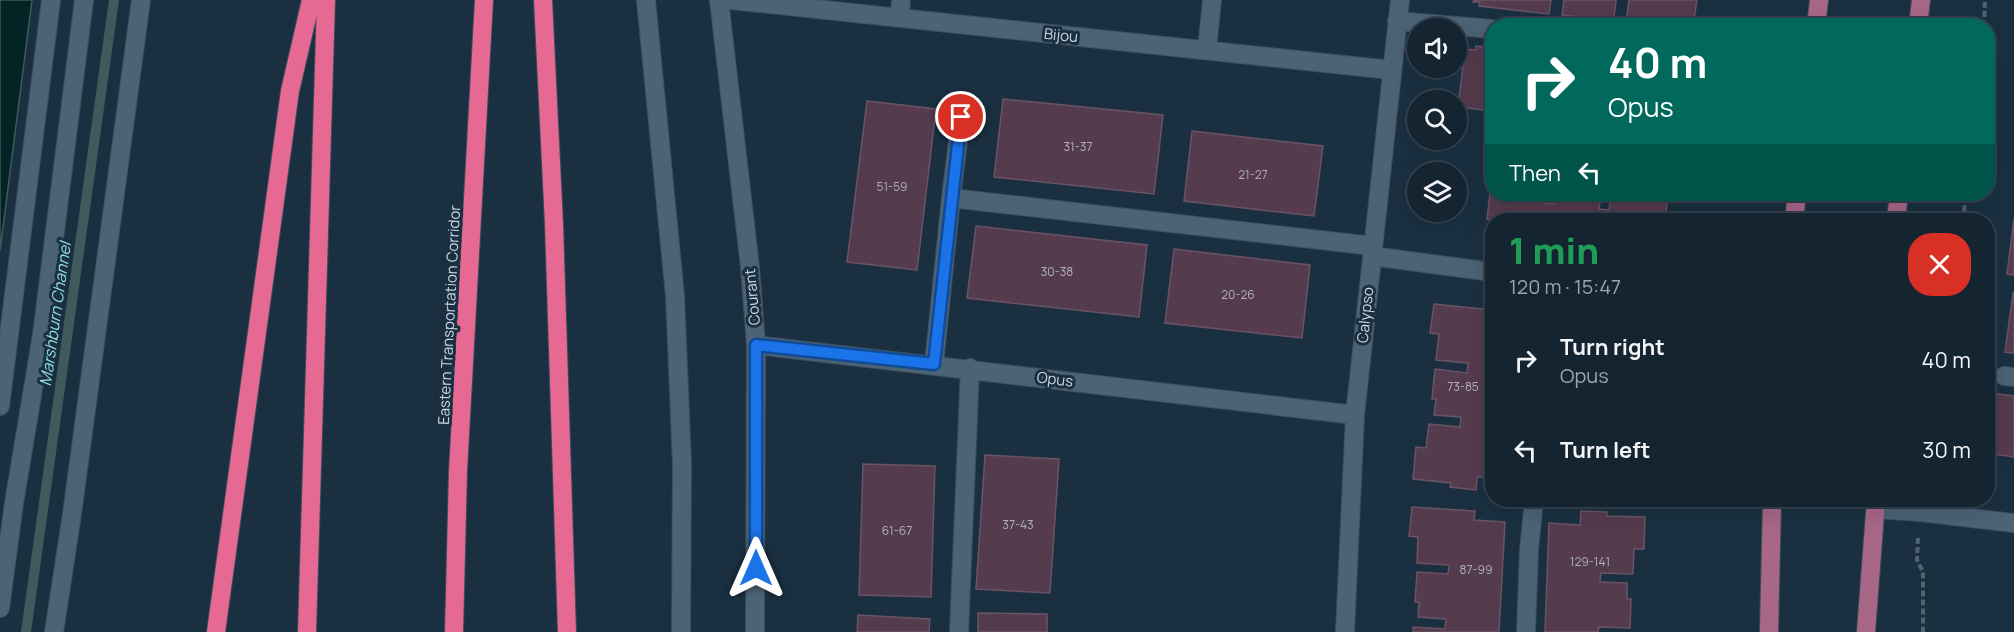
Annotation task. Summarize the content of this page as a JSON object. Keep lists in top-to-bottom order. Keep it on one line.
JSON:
{"streets":{"highway":["Eastern Transportation Corridor"],"street":["Bijou","Courant","Calypso","Opus"]},"crossings":[["Bijou","Calypso"],["Courant","Opus"],["Calypso","Opus"]],"water":["Marshburn Channel"],"house_numbers":["31-37","21-27","51-59","30-38","20-26","73-85","37-43","61-67","129-141","87-99"],"page":{"turn":["40 m","Opus"],"then":"Then","heading":["1 min","120 m · 15:47"],"list":[{"name":"Turn right","note":"Opus","value":"40 m"},{"name":"Turn left","value":"30 m"}]}}
